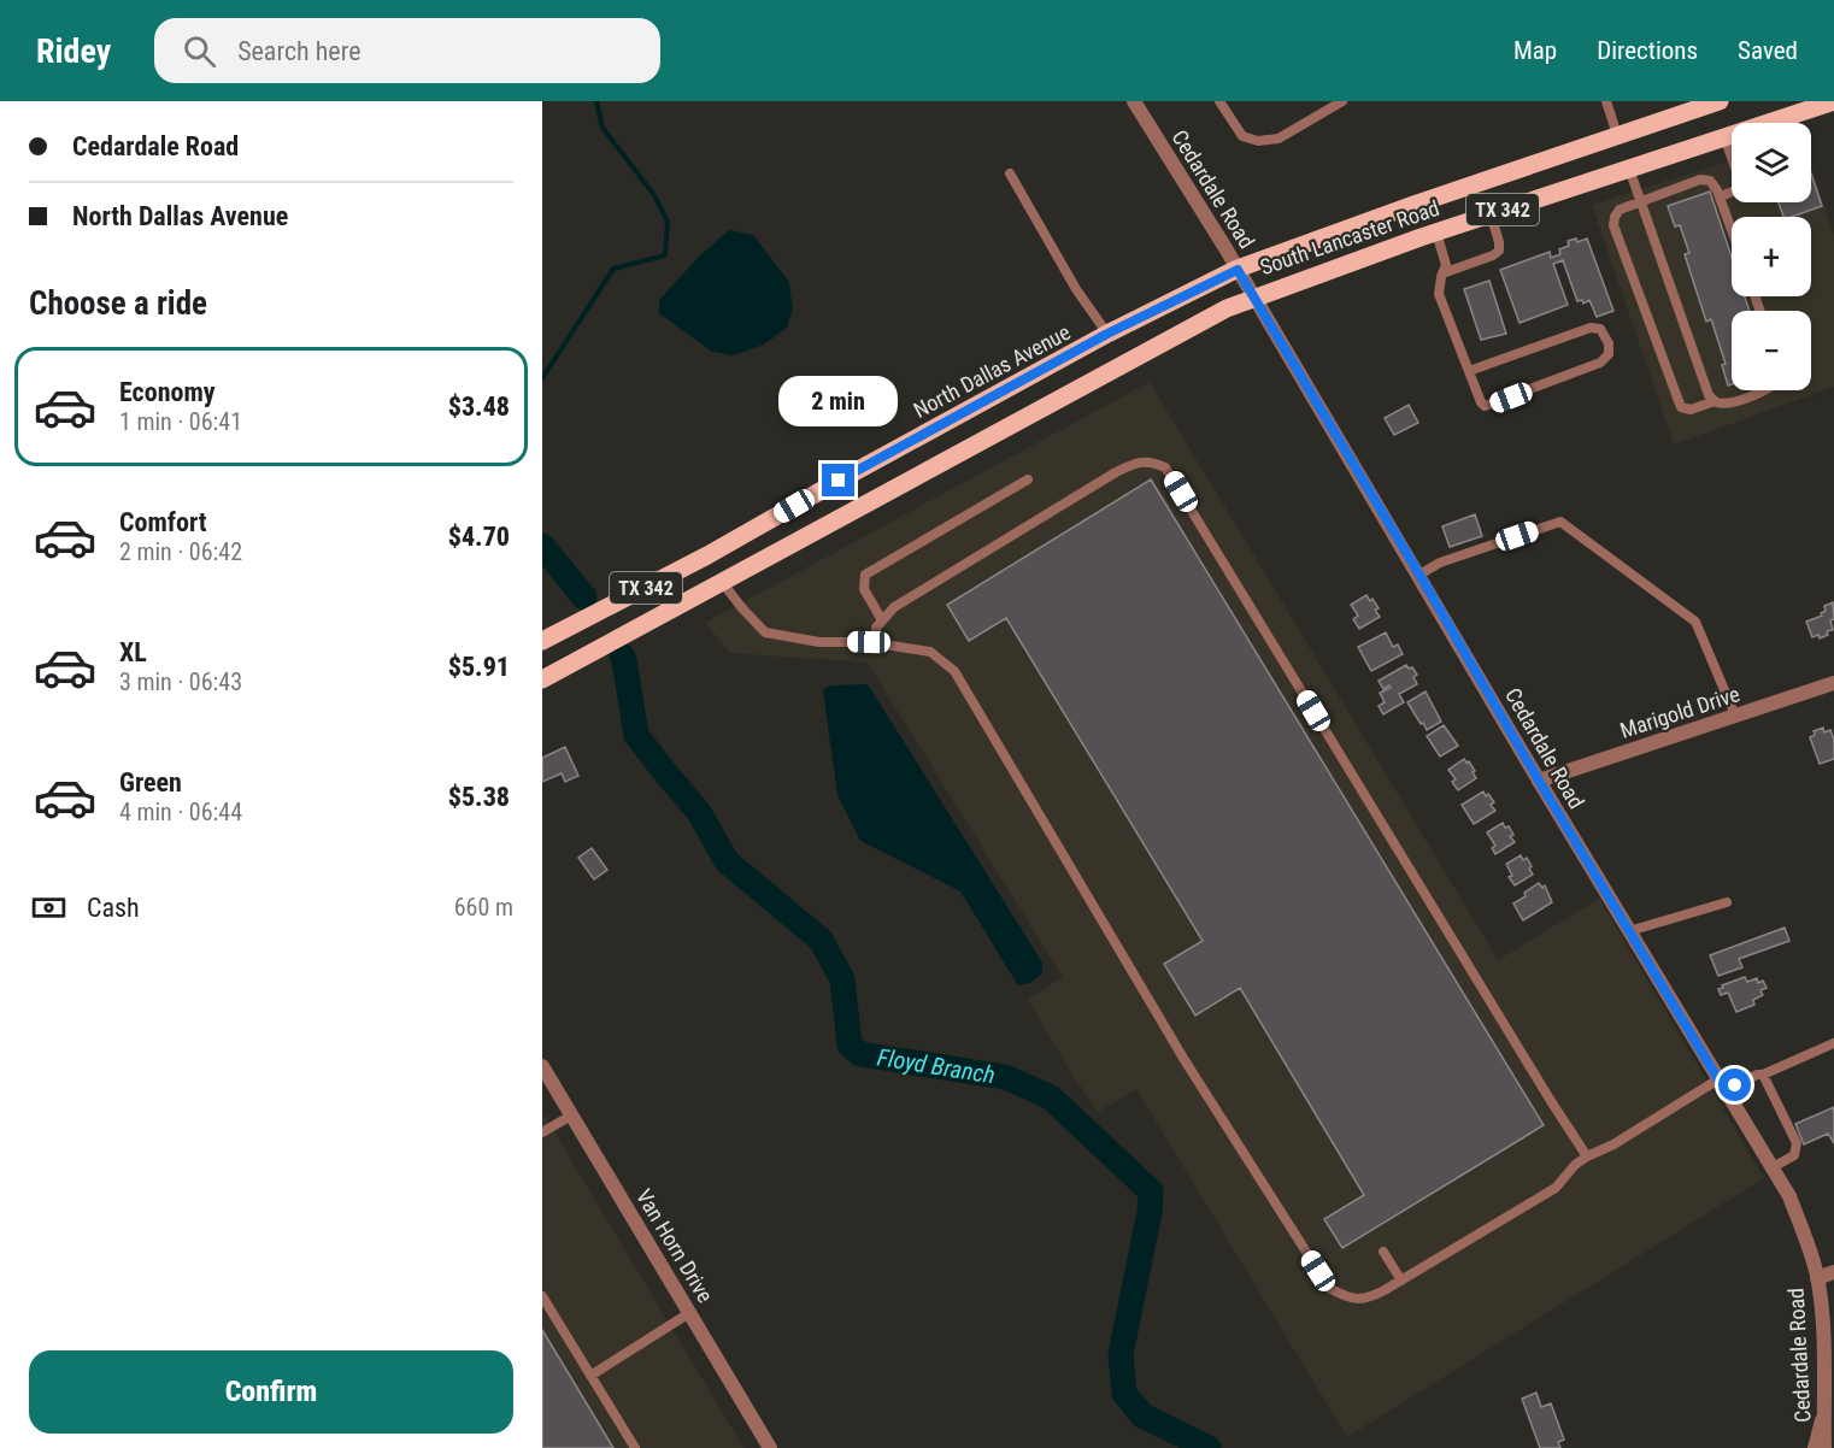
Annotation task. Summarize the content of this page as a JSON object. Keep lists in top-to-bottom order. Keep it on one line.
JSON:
{"streets":{"main road":["TX 342","South Lancaster Road","North Dallas Avenue"],"street":["Cedardale Road","Marigold Drive","Van Horn Drive"]},"crossings":[["Cedardale Road","TX 342"],["Cedardale Road","South Lancaster Road"],["Cedardale Road","North Dallas Avenue"],["Cedardale Road","Marigold Drive"],["TX 342","South Lancaster Road"],["South Lancaster Road","North Dallas Avenue"]],"water":["Floyd Branch"],"page":{"header":"Ridey","search":"Search here","nav":["Map","Directions","Saved"],"banner":["Cedardale Road","North Dallas Avenue"],"map_buttons":["+","−"],"heading":"Choose a ride","list":[{"name":"Economy","note":"1 min · 06:41","value":"$3.48"},{"name":"Comfort","note":"2 min · 06:42","value":"$4.70"},{"name":"XL","note":"3 min · 06:43","value":"$5.91"},{"name":"Green","note":"4 min · 06:44","value":"$5.38"}],"bubble":"2 min","pay":["Cash","660 m"],"buttons":"Confirm"}}
